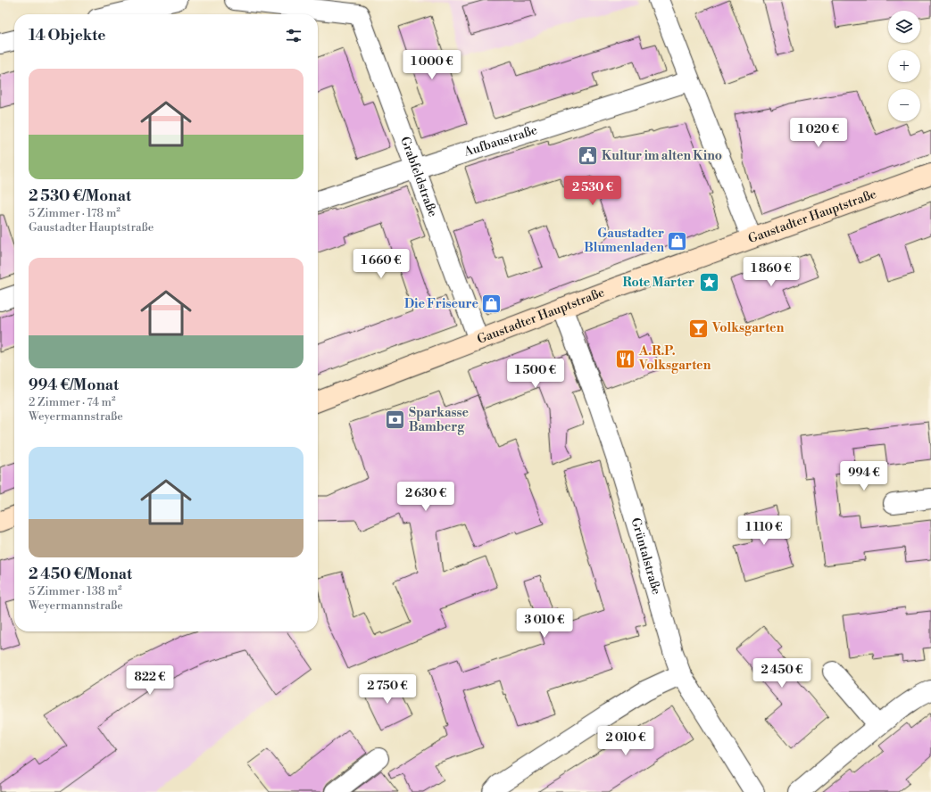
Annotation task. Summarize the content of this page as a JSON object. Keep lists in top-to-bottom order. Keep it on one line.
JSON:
{"streets":{"street":["Aufbaustraße","Grabfeldstraße","Gaustadter Hauptstraße","Grüntalstraße"]},"crossings":[["Aufbaustraße","Grabfeldstraße"],["Grabfeldstraße","Gaustadter Hauptstraße"],["Gaustadter Hauptstraße","Grüntalstraße"]],"places":{"public building":["Kultur im alten Kino"],"shop":["Gaustadter Blumenladen","Die Friseure"],"place":["Rote Marter"],"bar":["Volksgarten"],"restaurant":["A.R.P. Volksgarten"],"bank":["Sparkasse Bamberg"]},"page":{"map_buttons":["+","−"],"heading":"14 Objekte","price":["1 000 €","1 020 €","2 530 €","1 660 €","1 860 €","1 500 €","994 €","2 630 €","1 110 €","3 010 €","2 450 €","822 €","2 750 €","2 010 €"],"list":[{"name":"2 530 €/Monat","note":"5 Zimmer · 178 m² · Gaustadter Hauptstraße"},{"name":"994 €/Monat","note":"2 Zimmer · 74 m² · Weyermannstraße"},{"name":"2 450 €/Monat","note":"5 Zimmer · 138 m² · Weyermannstraße"}]}}
